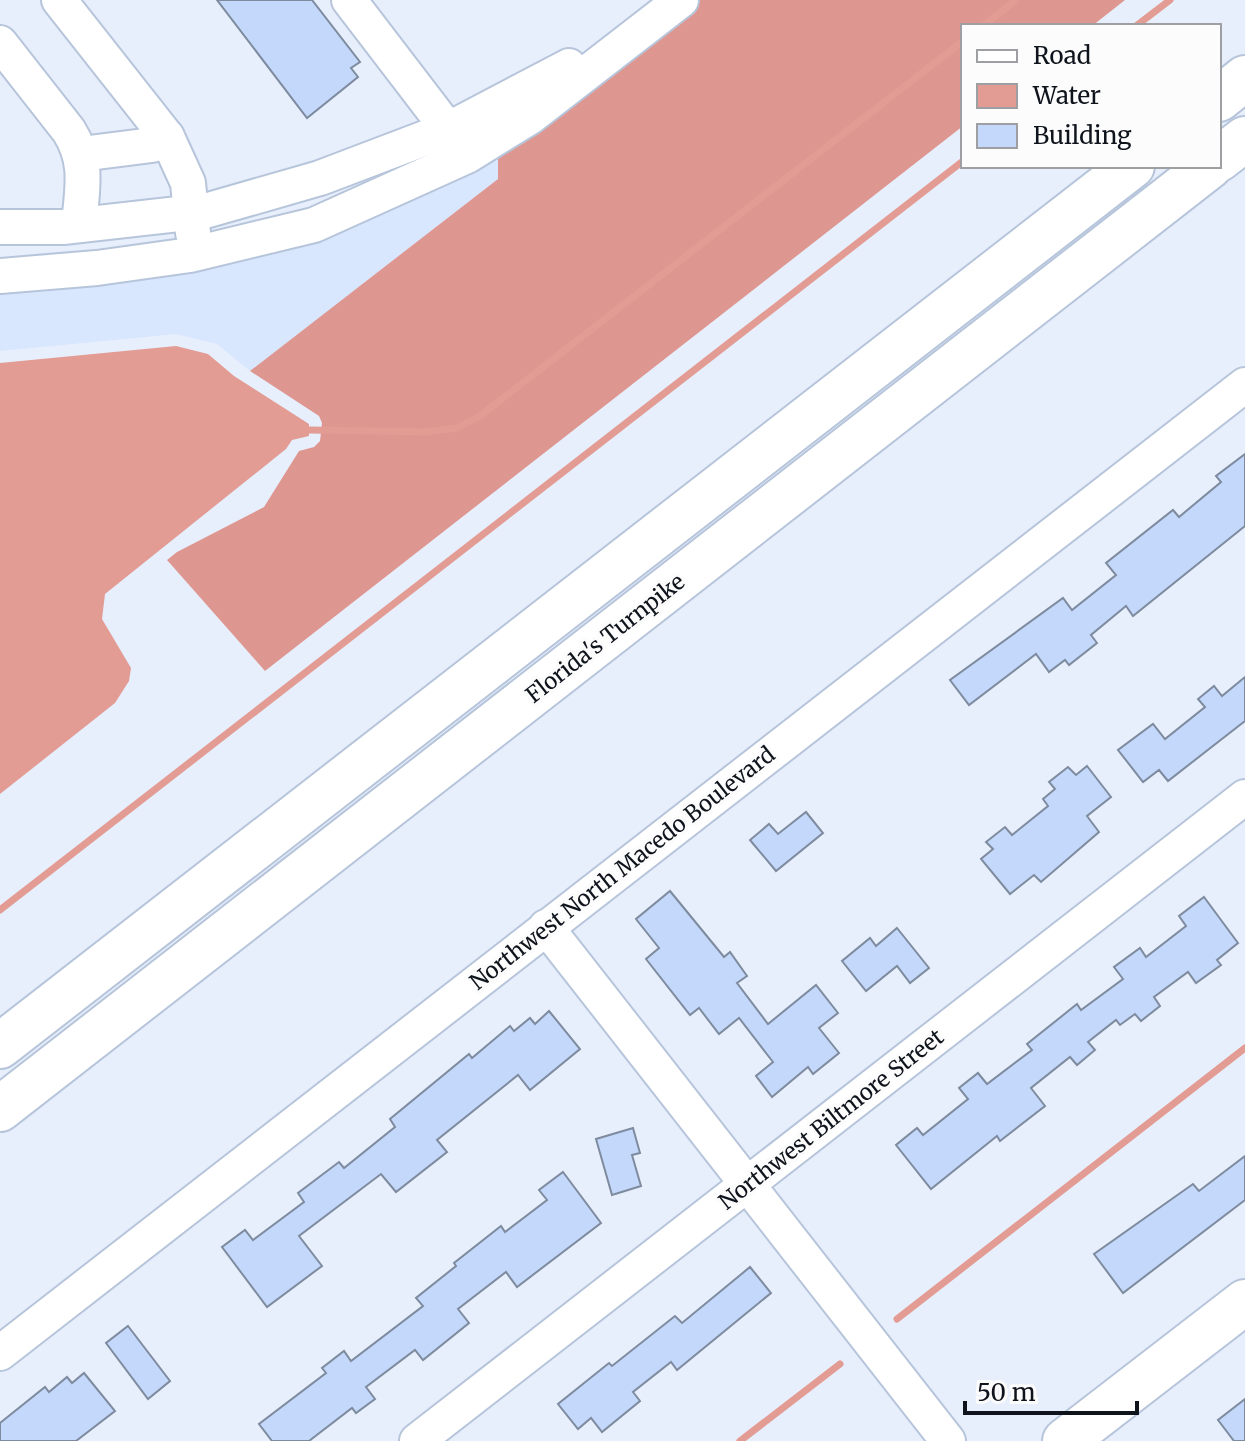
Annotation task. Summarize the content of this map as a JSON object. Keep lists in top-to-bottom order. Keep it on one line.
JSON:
{"streets":{"main road":["Florida's Turnpike"],"street":["Northwest North Macedo Boulevard","Northwest Biltmore Street"]},"legend":["Road","Water","Building"],"scale_bar":"50 m"}
